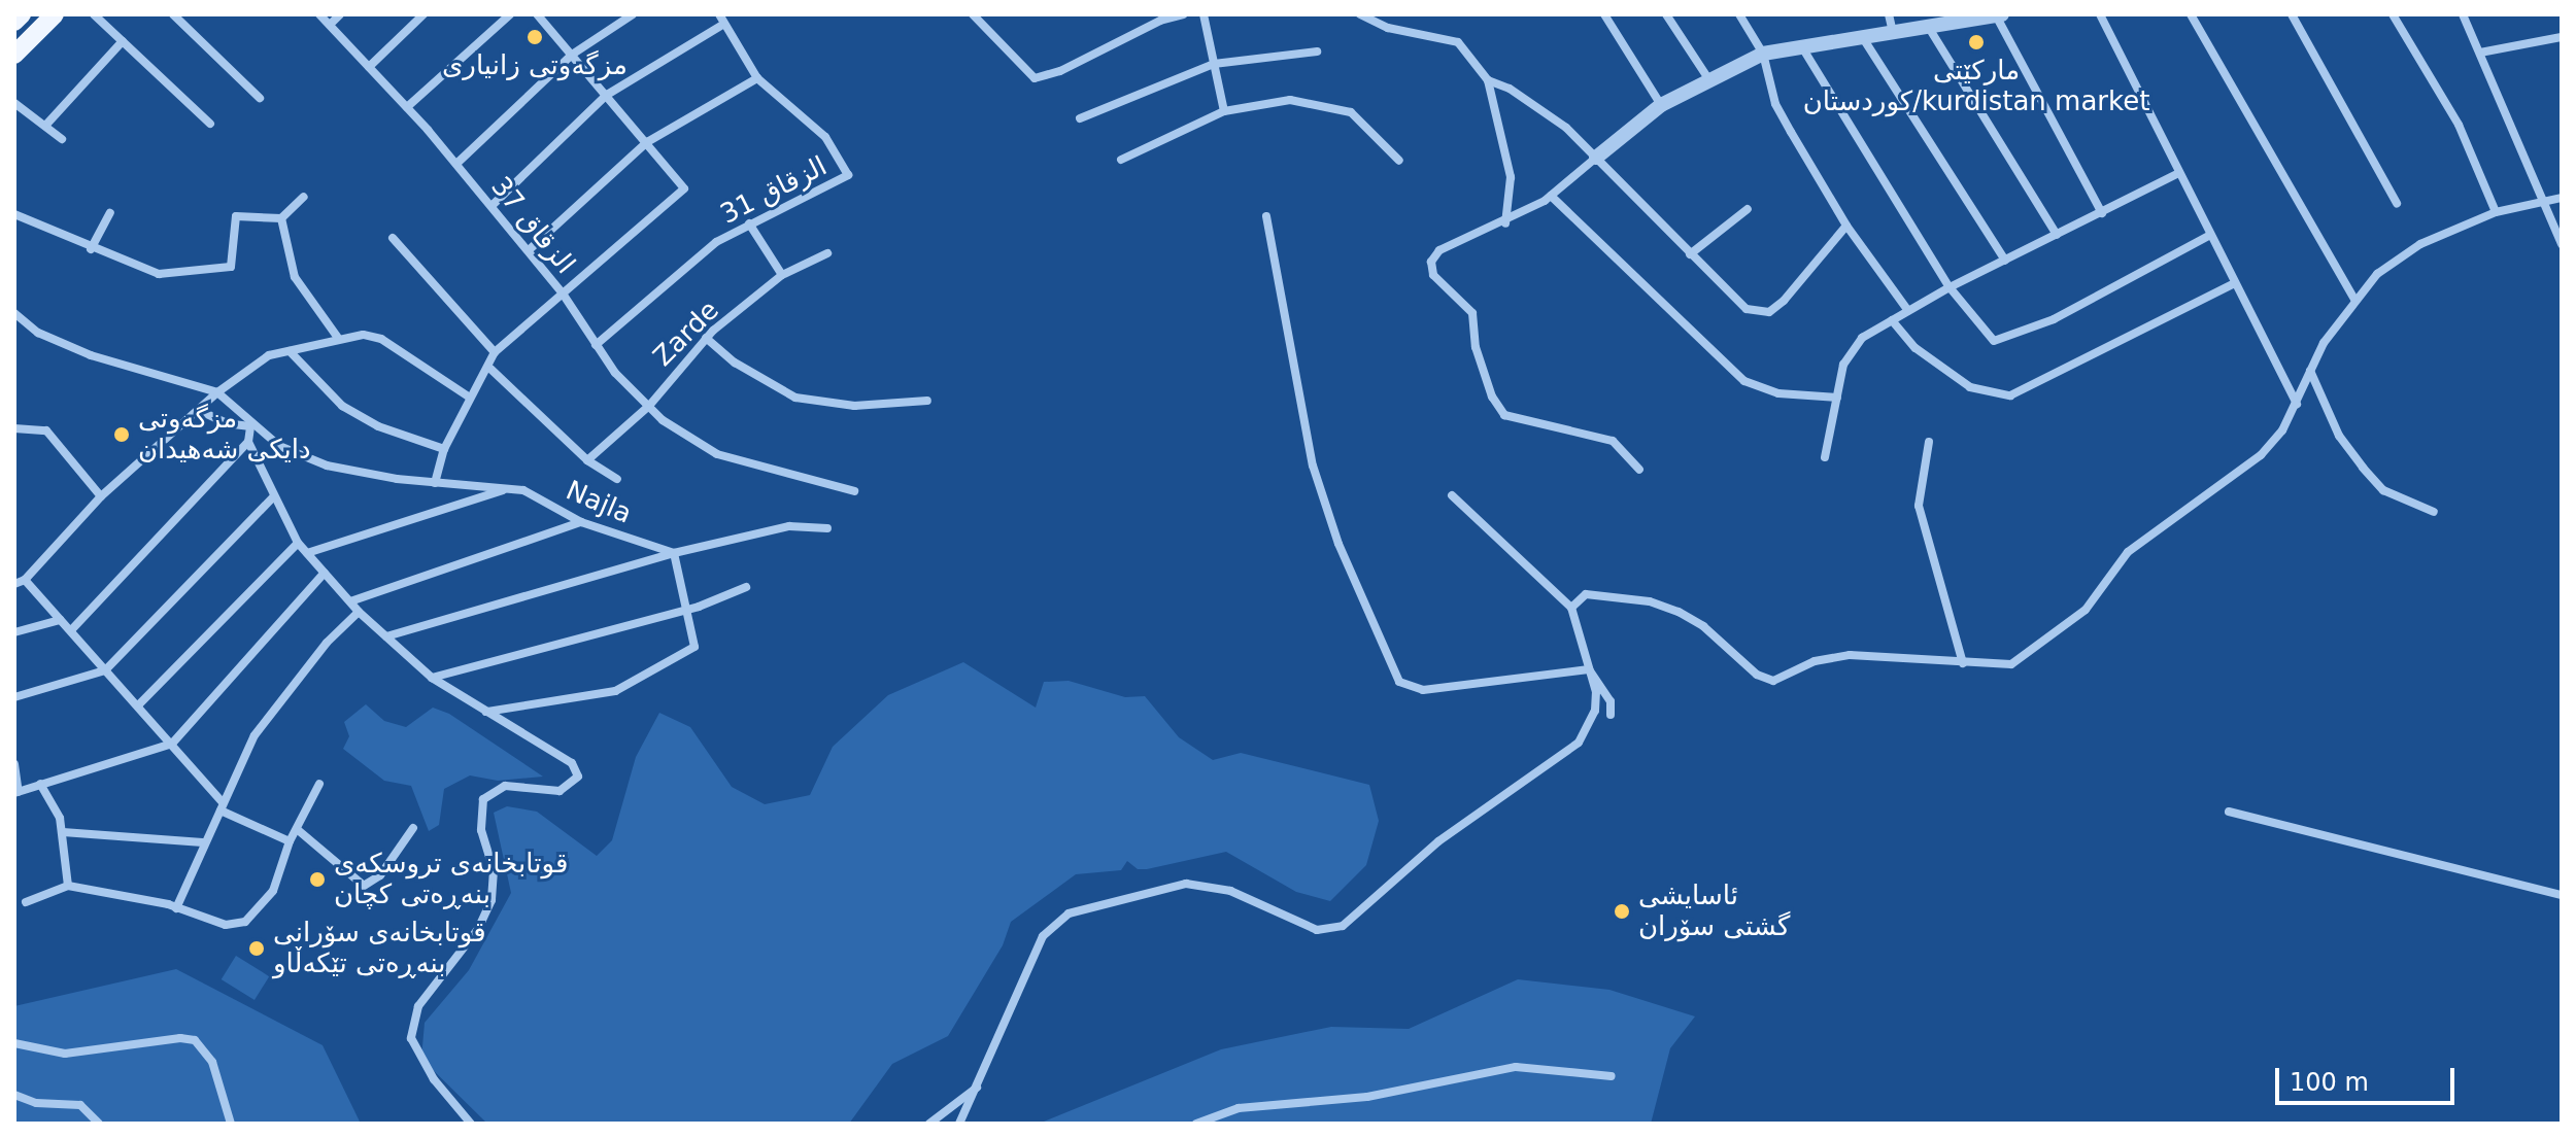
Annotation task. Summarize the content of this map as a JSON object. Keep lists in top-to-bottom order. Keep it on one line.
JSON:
{"streets":{"street":["الزقاق 31","الزقاق 37","Zarde","Najla"]},"crossings":[["الزقاق 31","الزقاق 37"],["الزقاق 37","Zarde"]],"places":["مزگەوتی زانیاری","مارکێتی کوردستان/kurdistan market","مزگەوتی دایکی شەهیدان","قوتابخانەی تروسکەی بنەڕەتی کچان","ئاسایشی گشتی سۆران","قوتابخانەی سۆرانی بنەڕەتی تێکەڵاو"],"scale_bar":"100 m"}
